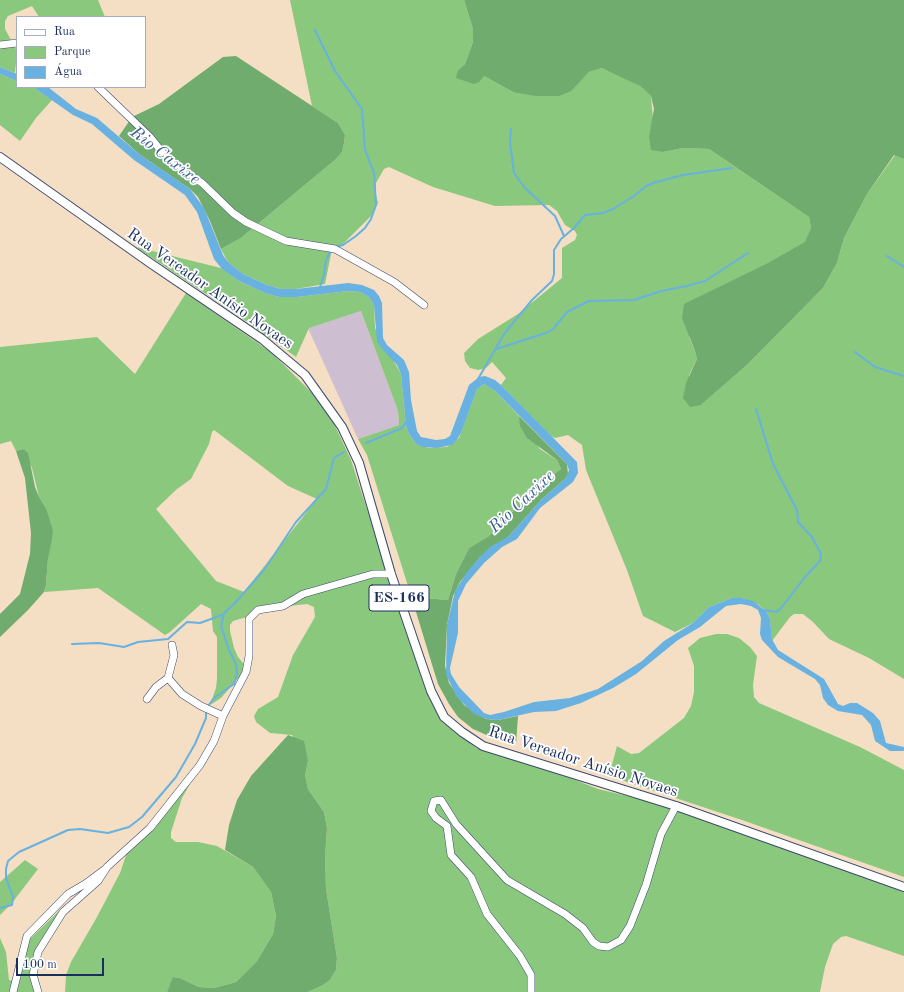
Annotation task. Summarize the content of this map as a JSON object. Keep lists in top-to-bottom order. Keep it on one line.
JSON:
{"streets":{"main road":["Rua Vereador Anísio Novaes","ES-166"]},"water":["Rio Caxixe"],"legend":["Rua","Parque","Água"],"scale_bar":"100 m"}
